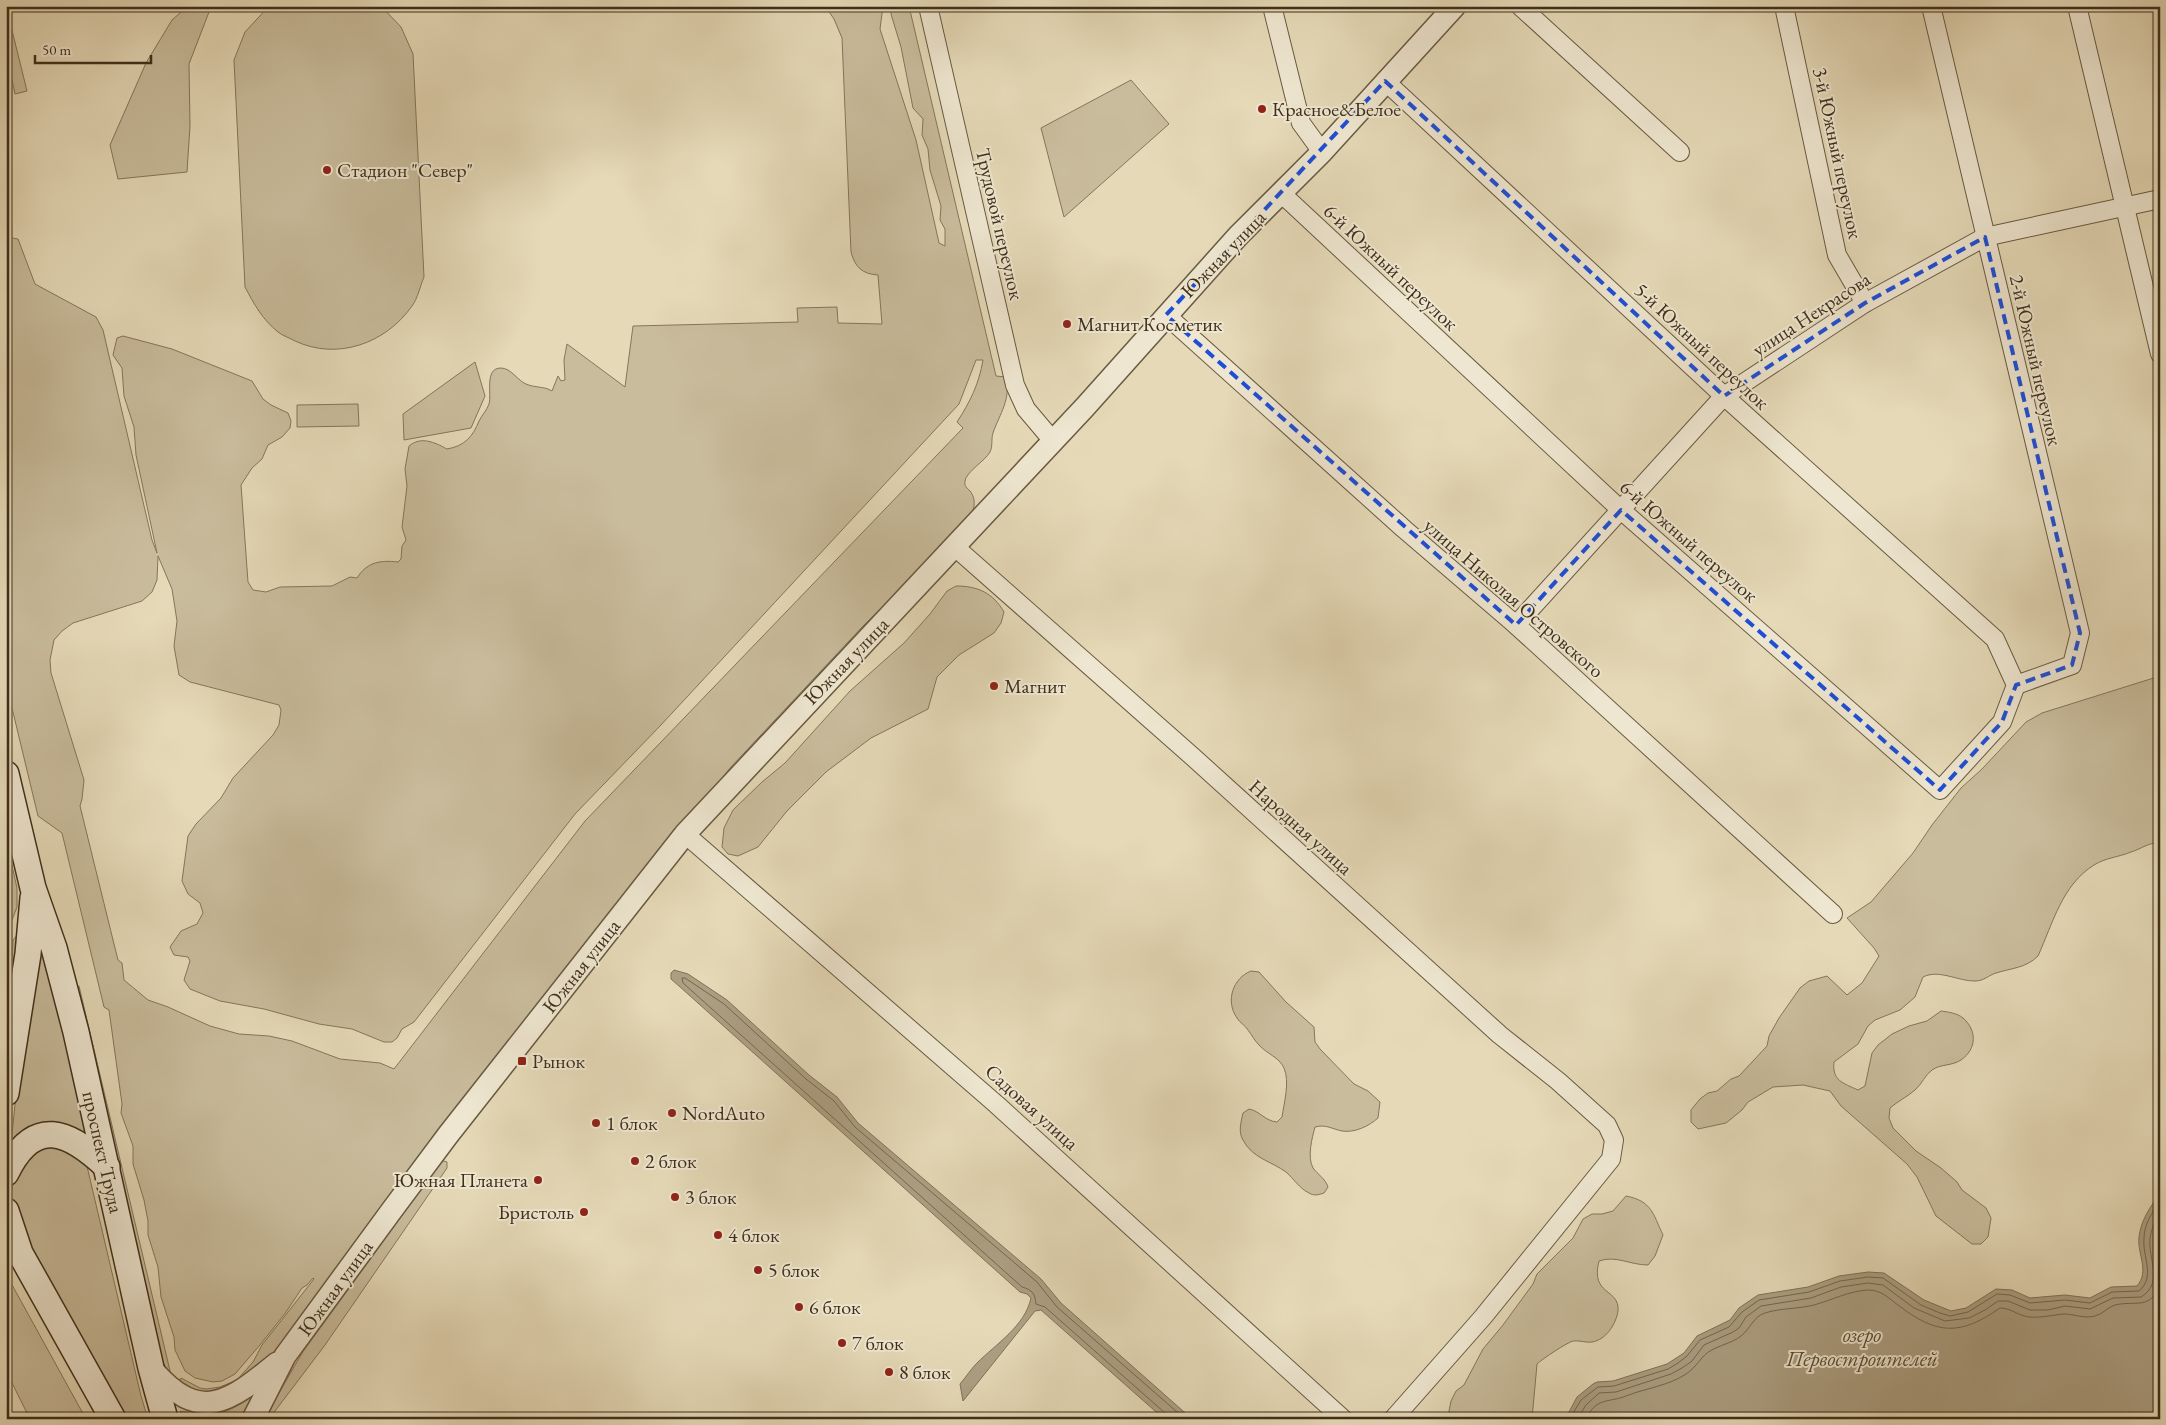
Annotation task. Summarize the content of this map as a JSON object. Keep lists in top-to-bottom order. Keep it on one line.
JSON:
{"streets":{"main road":["проспект Труда"],"street":["3-й Южный переулок","Трудовой переулок","Южная улица","6-й Южный переулок","улица Некрасова","5-й Южный переулок","2-й Южный переулок","улица Николая Островского","Народная улица","Садовая улица"]},"crossings":[["3-й Южный переулок","улица Некрасова"],["Трудовой переулок","Южная улица"],["Южная улица","6-й Южный переулок"],["Южная улица","5-й Южный переулок"],["Южная улица","улица Николая Островского"],["Южная улица","Народная улица"],["Южная улица","Садовая улица"],["6-й Южный переулок","улица Некрасова"],["6-й Южный переулок","5-й Южный переулок"],["6-й Южный переулок","2-й Южный переулок"],["улица Некрасова","5-й Южный переулок"],["улица Некрасова","2-й Южный переулок"],["улица Некрасова","улица Николая Островского"],["5-й Южный переулок","2-й Южный переулок"]],"water":["озеро Первостроителей"],"places":{"other":["Красное&Белое","Стадион \"Север\"","Магнит Косметик","Магнит","NordAuto","1 блок","2 блок","Южная Планета","3 блок","Бристоль","4 блок","5 блок","6 блок","7 блок","8 блок"],"transit":["Рынок"]},"scale_bar":"50 m"}
